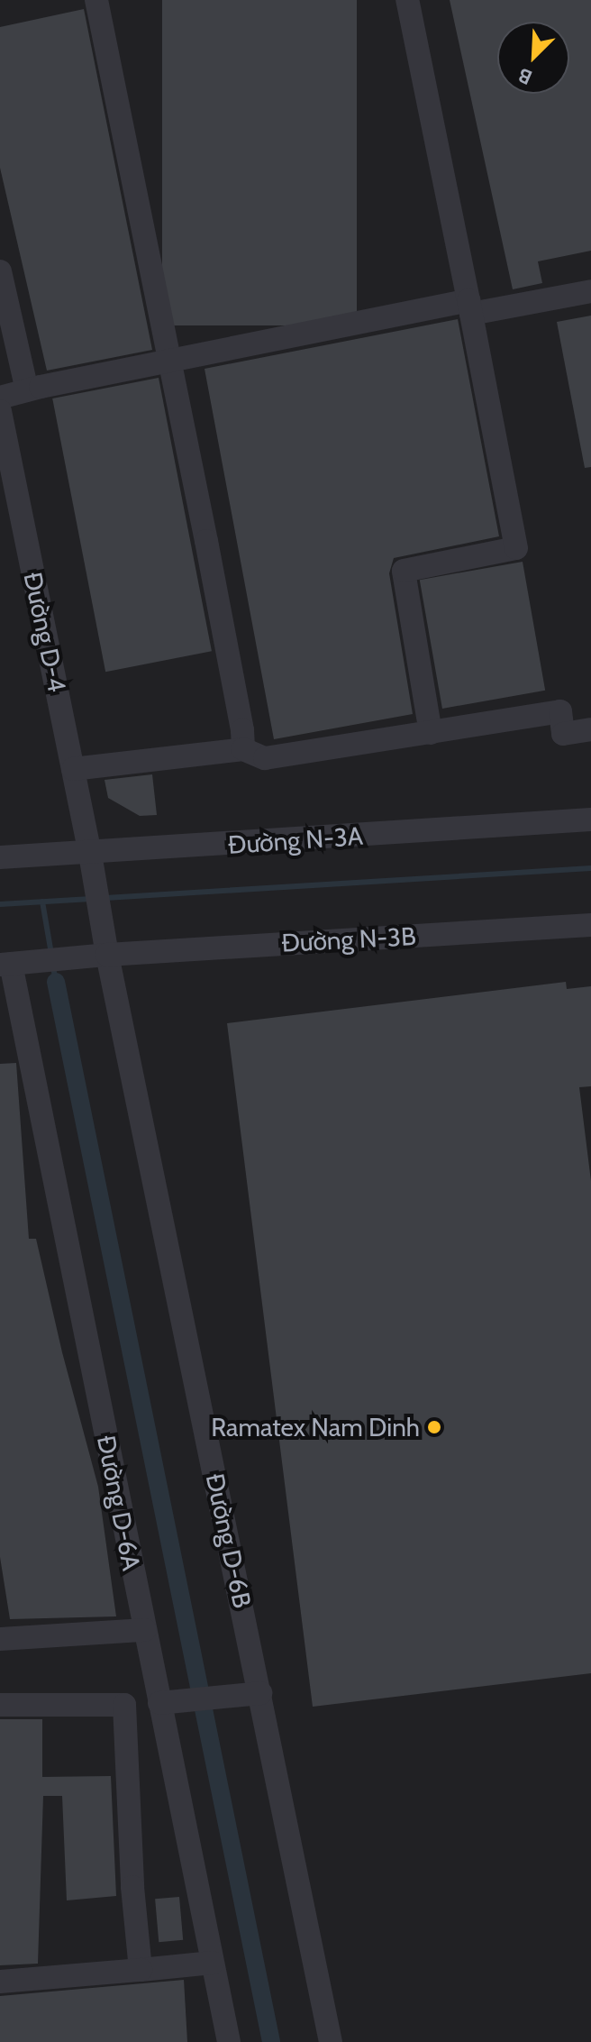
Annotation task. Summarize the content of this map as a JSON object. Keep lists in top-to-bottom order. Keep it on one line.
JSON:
{"streets":{"street":["Đường D-4","Đường N-3A","Đường N-3B","Đường D-6A","Đường D-6B"]},"crossings":[["Đường D-4","Đường N-3A"],["Đường D-4","Đường D-6B"],["Đường N-3B","Đường D-6A"],["Đường N-3B","Đường D-6B"]],"places":["Ramatex Nam Dinh"],"north":"bottom left"}
